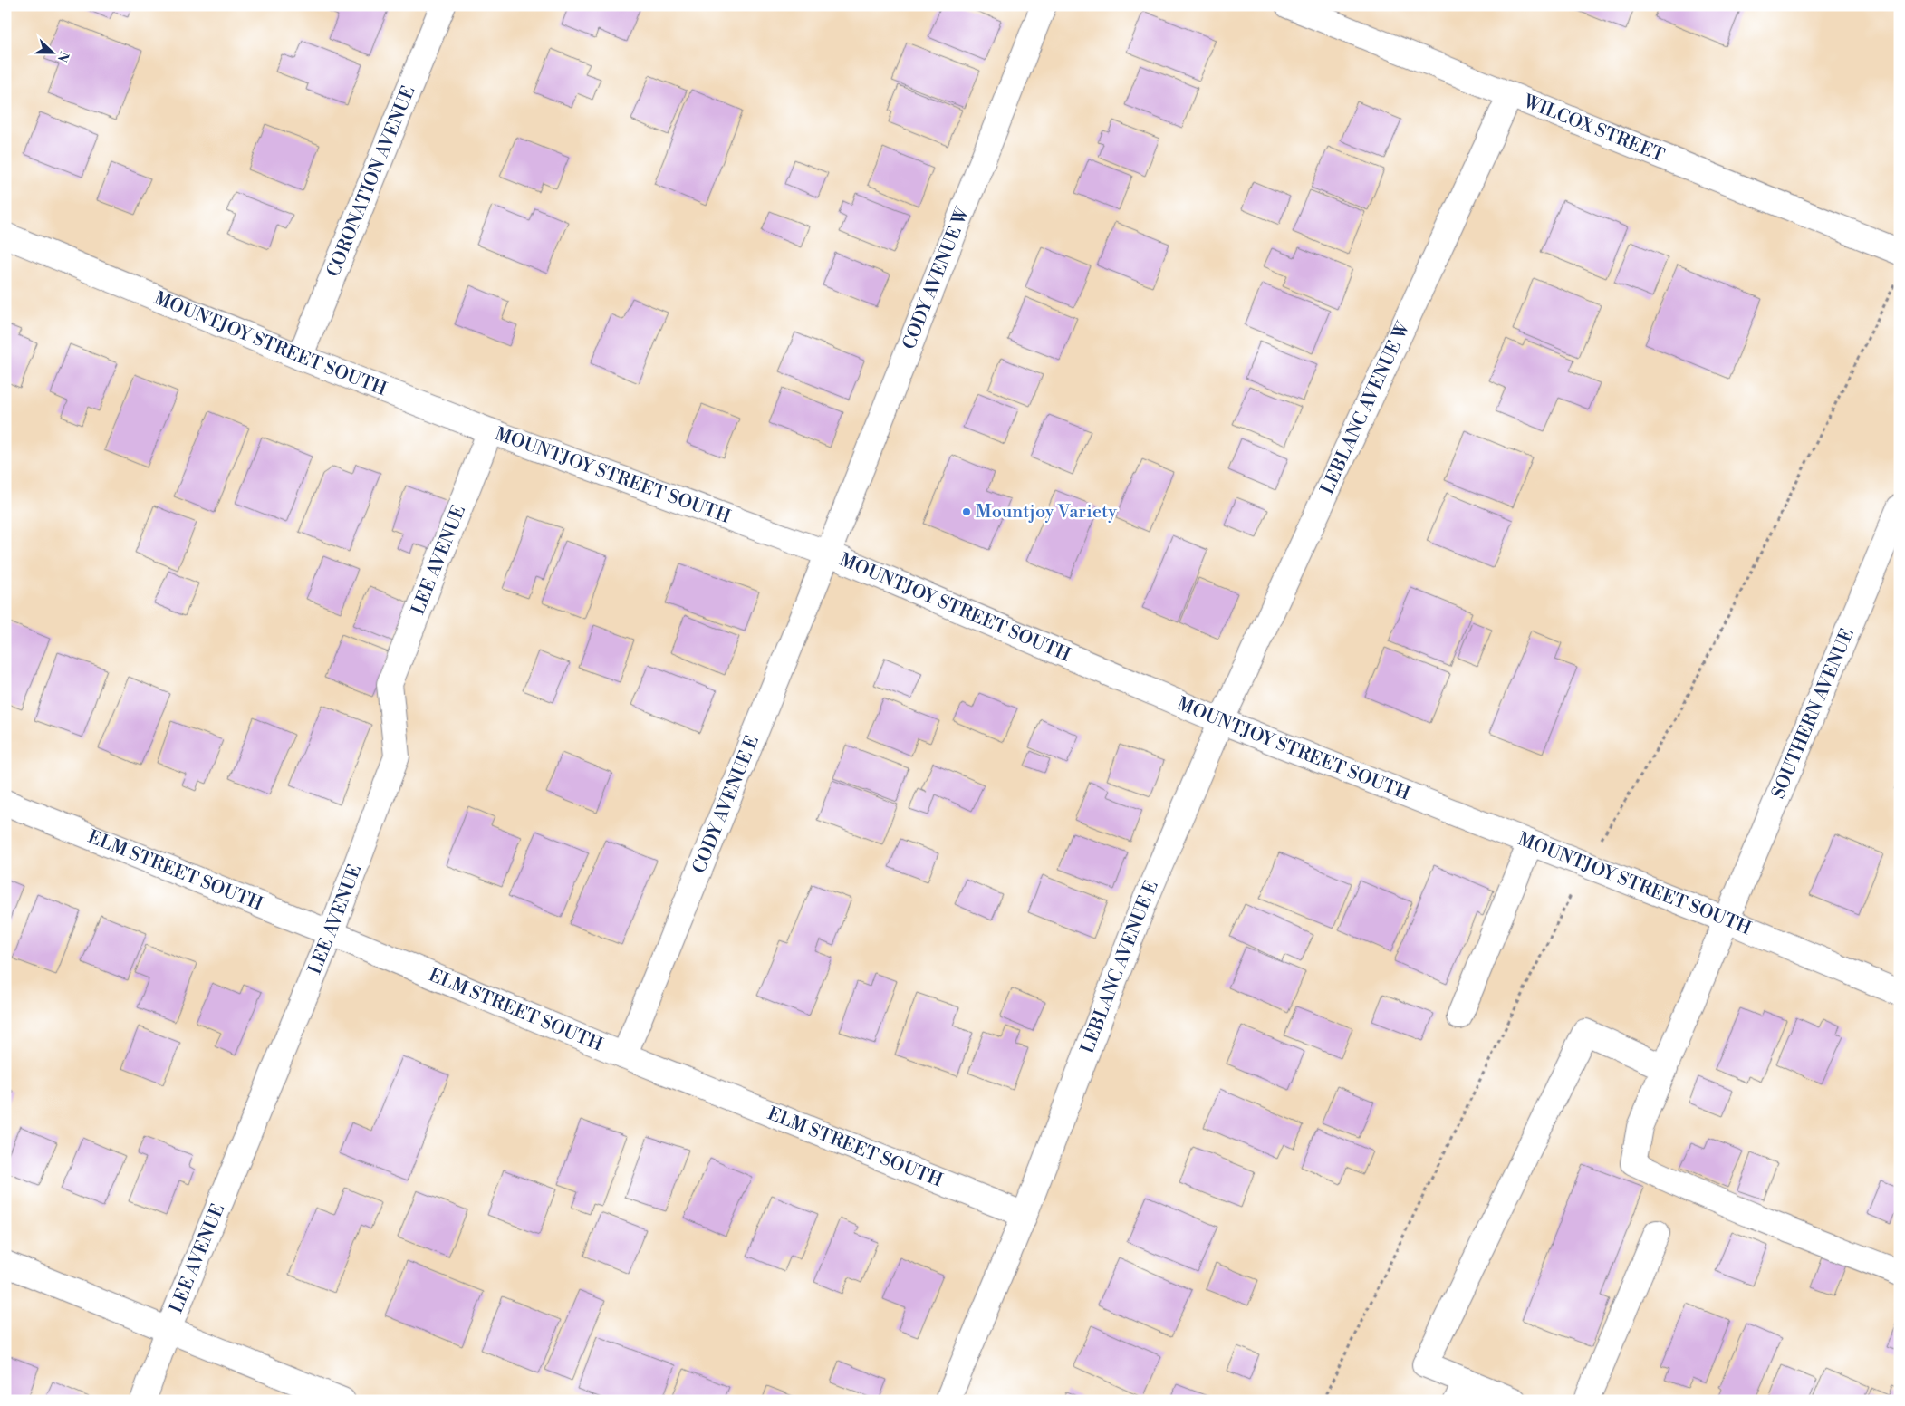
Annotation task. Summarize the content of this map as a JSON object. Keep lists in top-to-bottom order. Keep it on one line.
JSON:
{"streets":{"street":["WILCOX STREET","CORONATION AVENUE","CODY AVENUE W","MOUNTJOY STREET SOUTH","LEBLANC AVENUE W","LEE AVENUE","SOUTHERN AVENUE","CODY AVENUE E","ELM STREET SOUTH","LEBLANC AVENUE E"]},"crossings":[["WILCOX STREET","LEBLANC AVENUE W"],["CORONATION AVENUE","MOUNTJOY STREET SOUTH"],["CODY AVENUE W","MOUNTJOY STREET SOUTH"],["CODY AVENUE W","CODY AVENUE E"],["MOUNTJOY STREET SOUTH","LEBLANC AVENUE W"],["MOUNTJOY STREET SOUTH","LEE AVENUE"],["MOUNTJOY STREET SOUTH","SOUTHERN AVENUE"],["MOUNTJOY STREET SOUTH","CODY AVENUE E"],["MOUNTJOY STREET SOUTH","LEBLANC AVENUE E"],["LEBLANC AVENUE W","LEBLANC AVENUE E"],["LEE AVENUE","ELM STREET SOUTH"],["CODY AVENUE E","ELM STREET SOUTH"],["ELM STREET SOUTH","LEBLANC AVENUE E"]],"places":["Mountjoy Variety"],"north":"right"}
